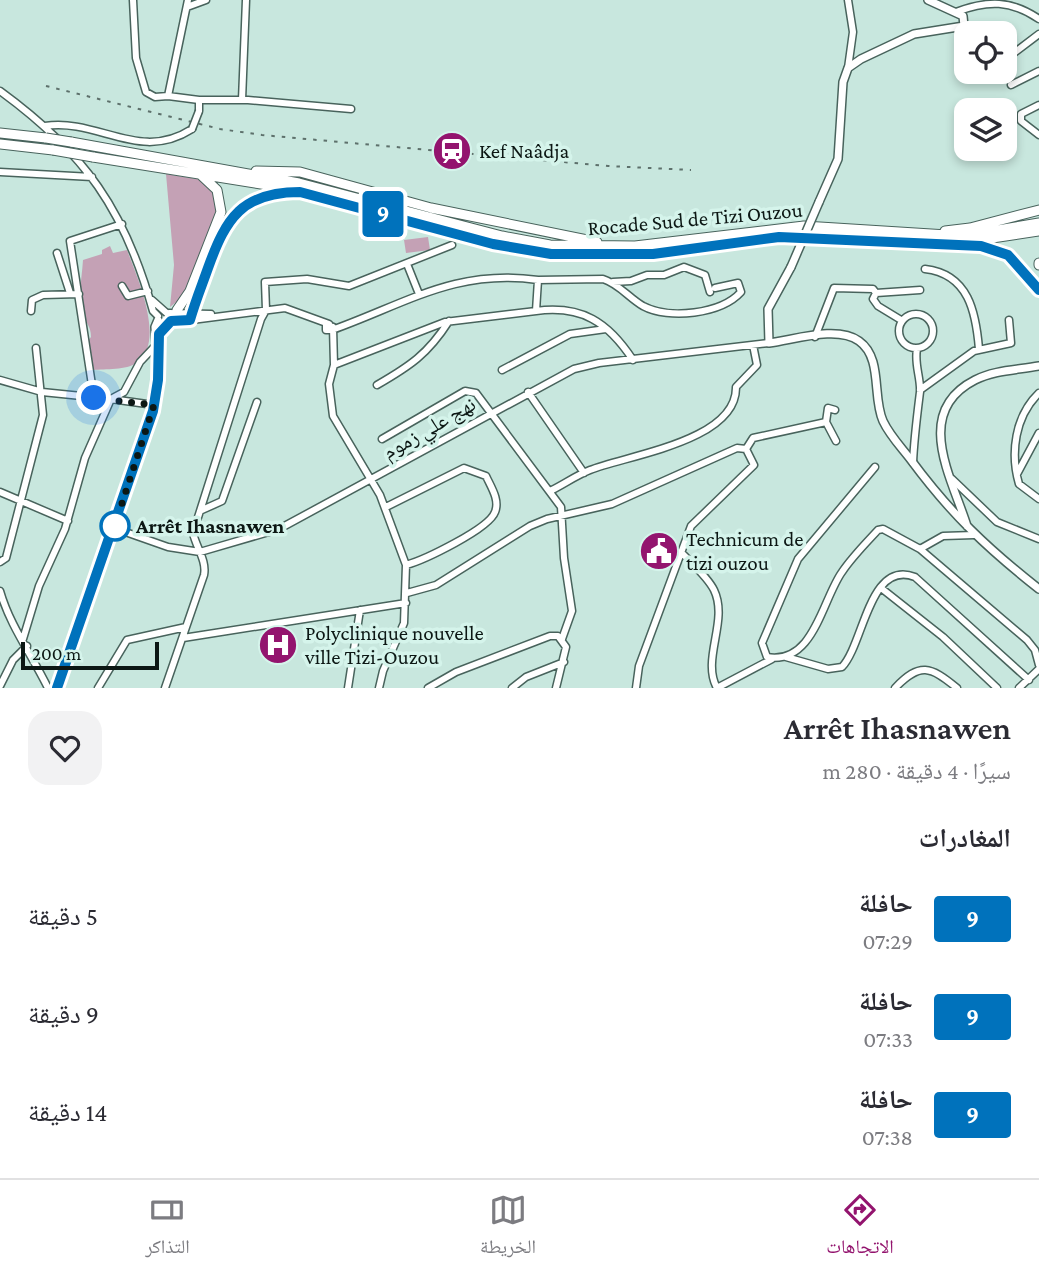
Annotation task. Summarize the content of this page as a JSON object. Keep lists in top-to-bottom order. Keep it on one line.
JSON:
{"streets":{"highway":["Rocade Sud de Tizi Ouzou"],"street":["نهج علي زموم"]},"places":{"station":["Kef Naâdja"],"other":["Arrêt Ihasnawen"],"public building":["Technicum de tizi ouzou"],"hospital":["Polyclinique nouvelle ville Tizi-Ouzou"]},"lines":["bus line 9"],"scale_bar":"200 m","page":{"on_map":"9","scale":"200 m","heading":[["Arrêt Ihasnawen","سيرًا · 4 دقيقة · 280 m"],"المغادرات"],"list":[{"mark":"9","name":"حافلة","note":"07:29","value":"5 دقيقة"},{"mark":"9","name":"حافلة","note":"07:33","value":"9 دقيقة"},{"mark":"9","name":"حافلة","note":"07:38","value":"14 دقيقة"}],"tabs":["الاتجاهات","الخريطة","التذاكر"]}}
